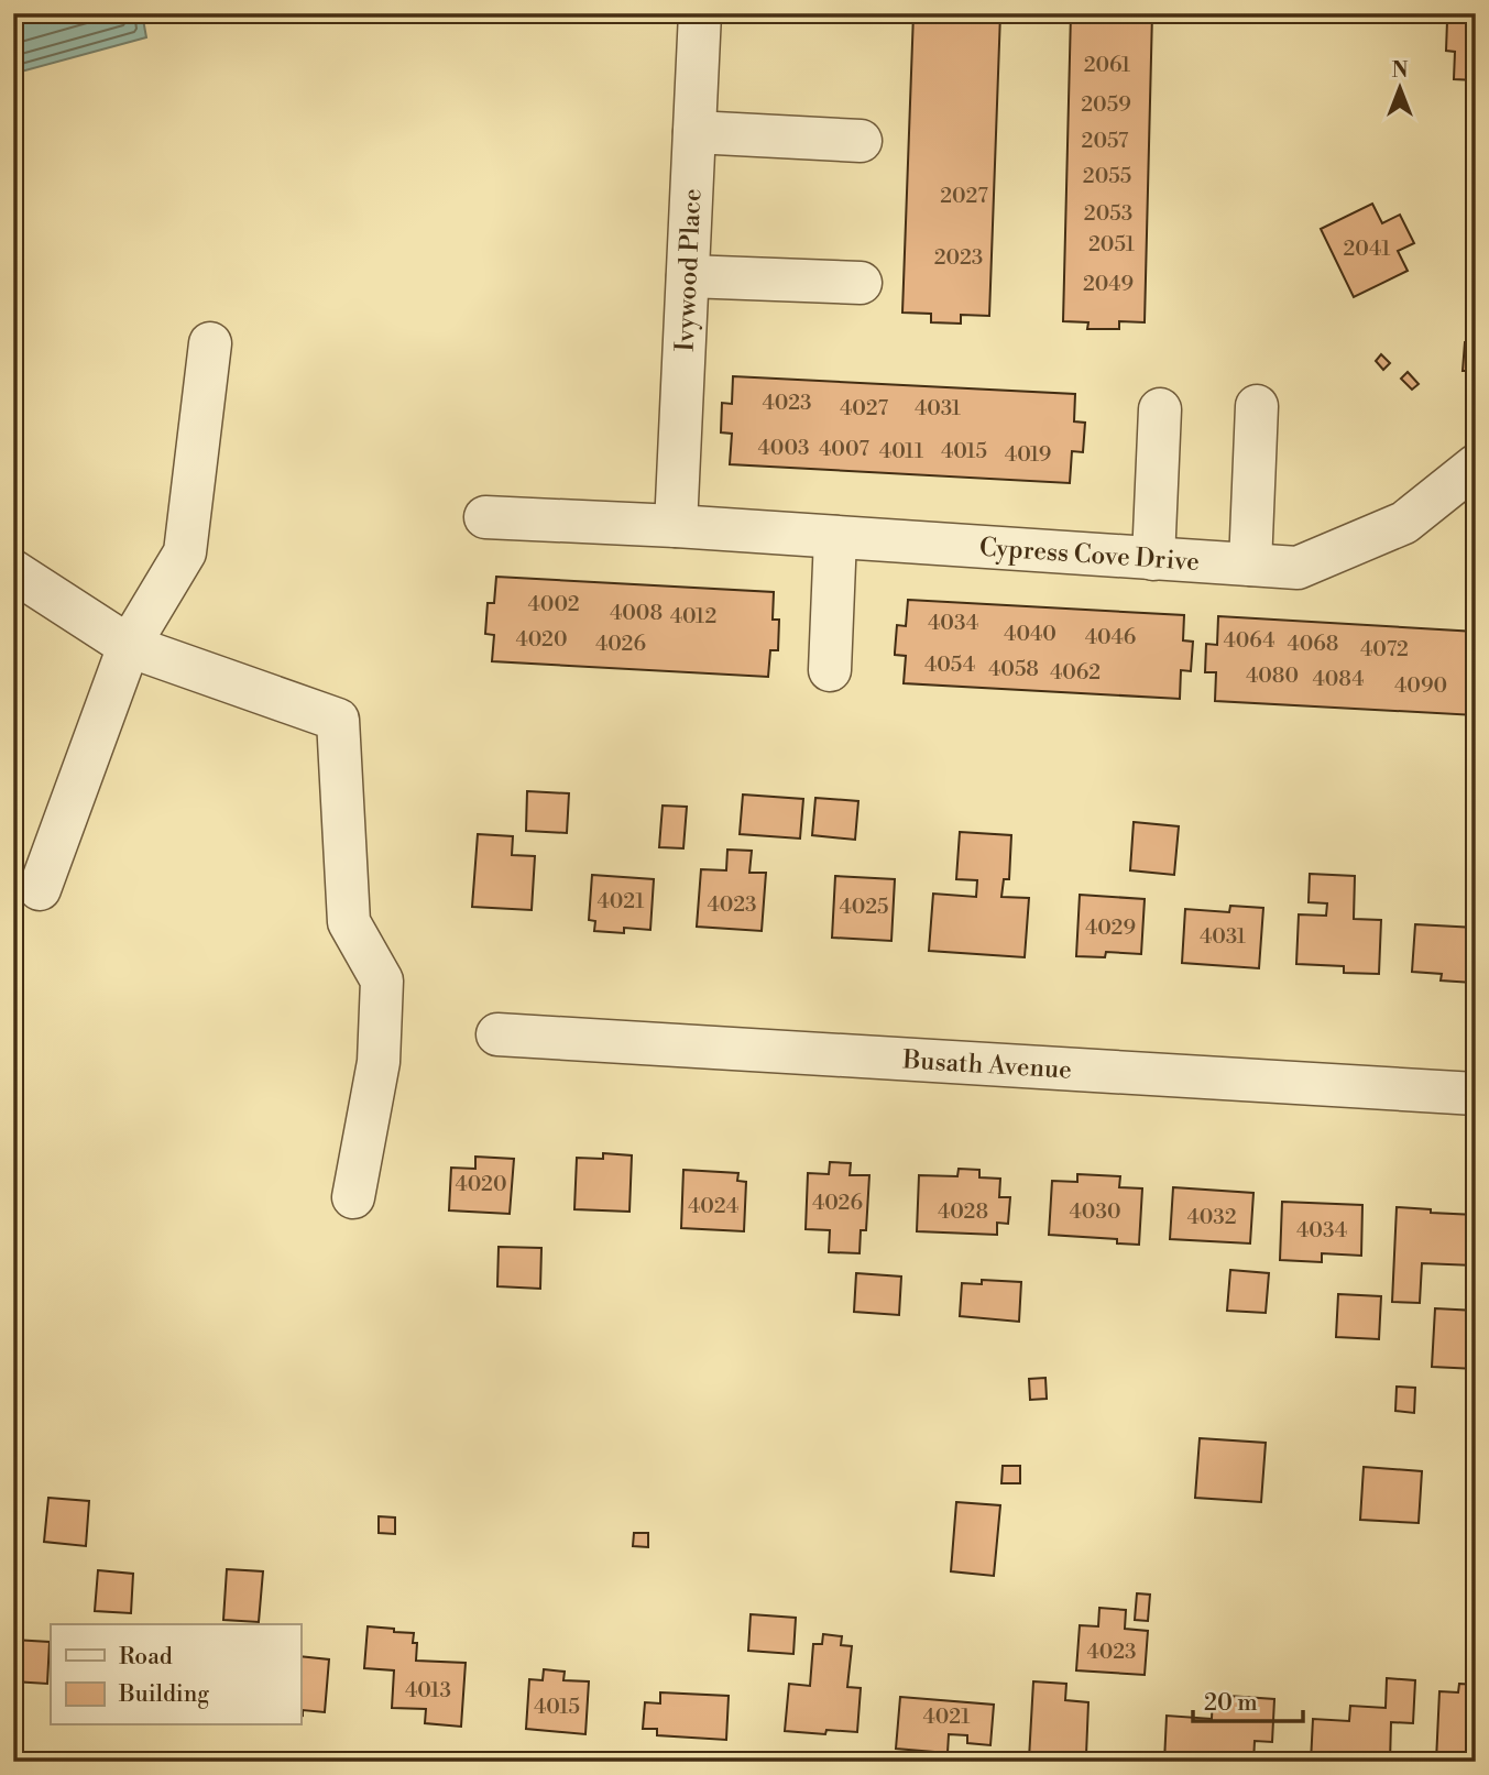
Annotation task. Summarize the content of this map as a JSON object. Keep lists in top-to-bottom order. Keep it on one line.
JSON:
{"streets":{"street":["Ivywood Place","Cypress Cove Drive","Busath Avenue"]},"crossings":[["Ivywood Place","Cypress Cove Drive"]],"house_numbers":["2061","2059","2057","2055","2027","2053","2051","2041","2023","2049","4023","4027","4031","4003","4007","4011","4015","4019","4002","4008","4012","4034","4040","4046","4020","4064","4026","4068","4072","4054","4058","4062","4080","4084","4090","4021","4023","4025","4029","4031","4020","4026","4024","4028","4030","4032","4034","4023","4013","4015","4021"],"legend":["Road","Building"],"scale_bar":"20 m","north":"top"}
